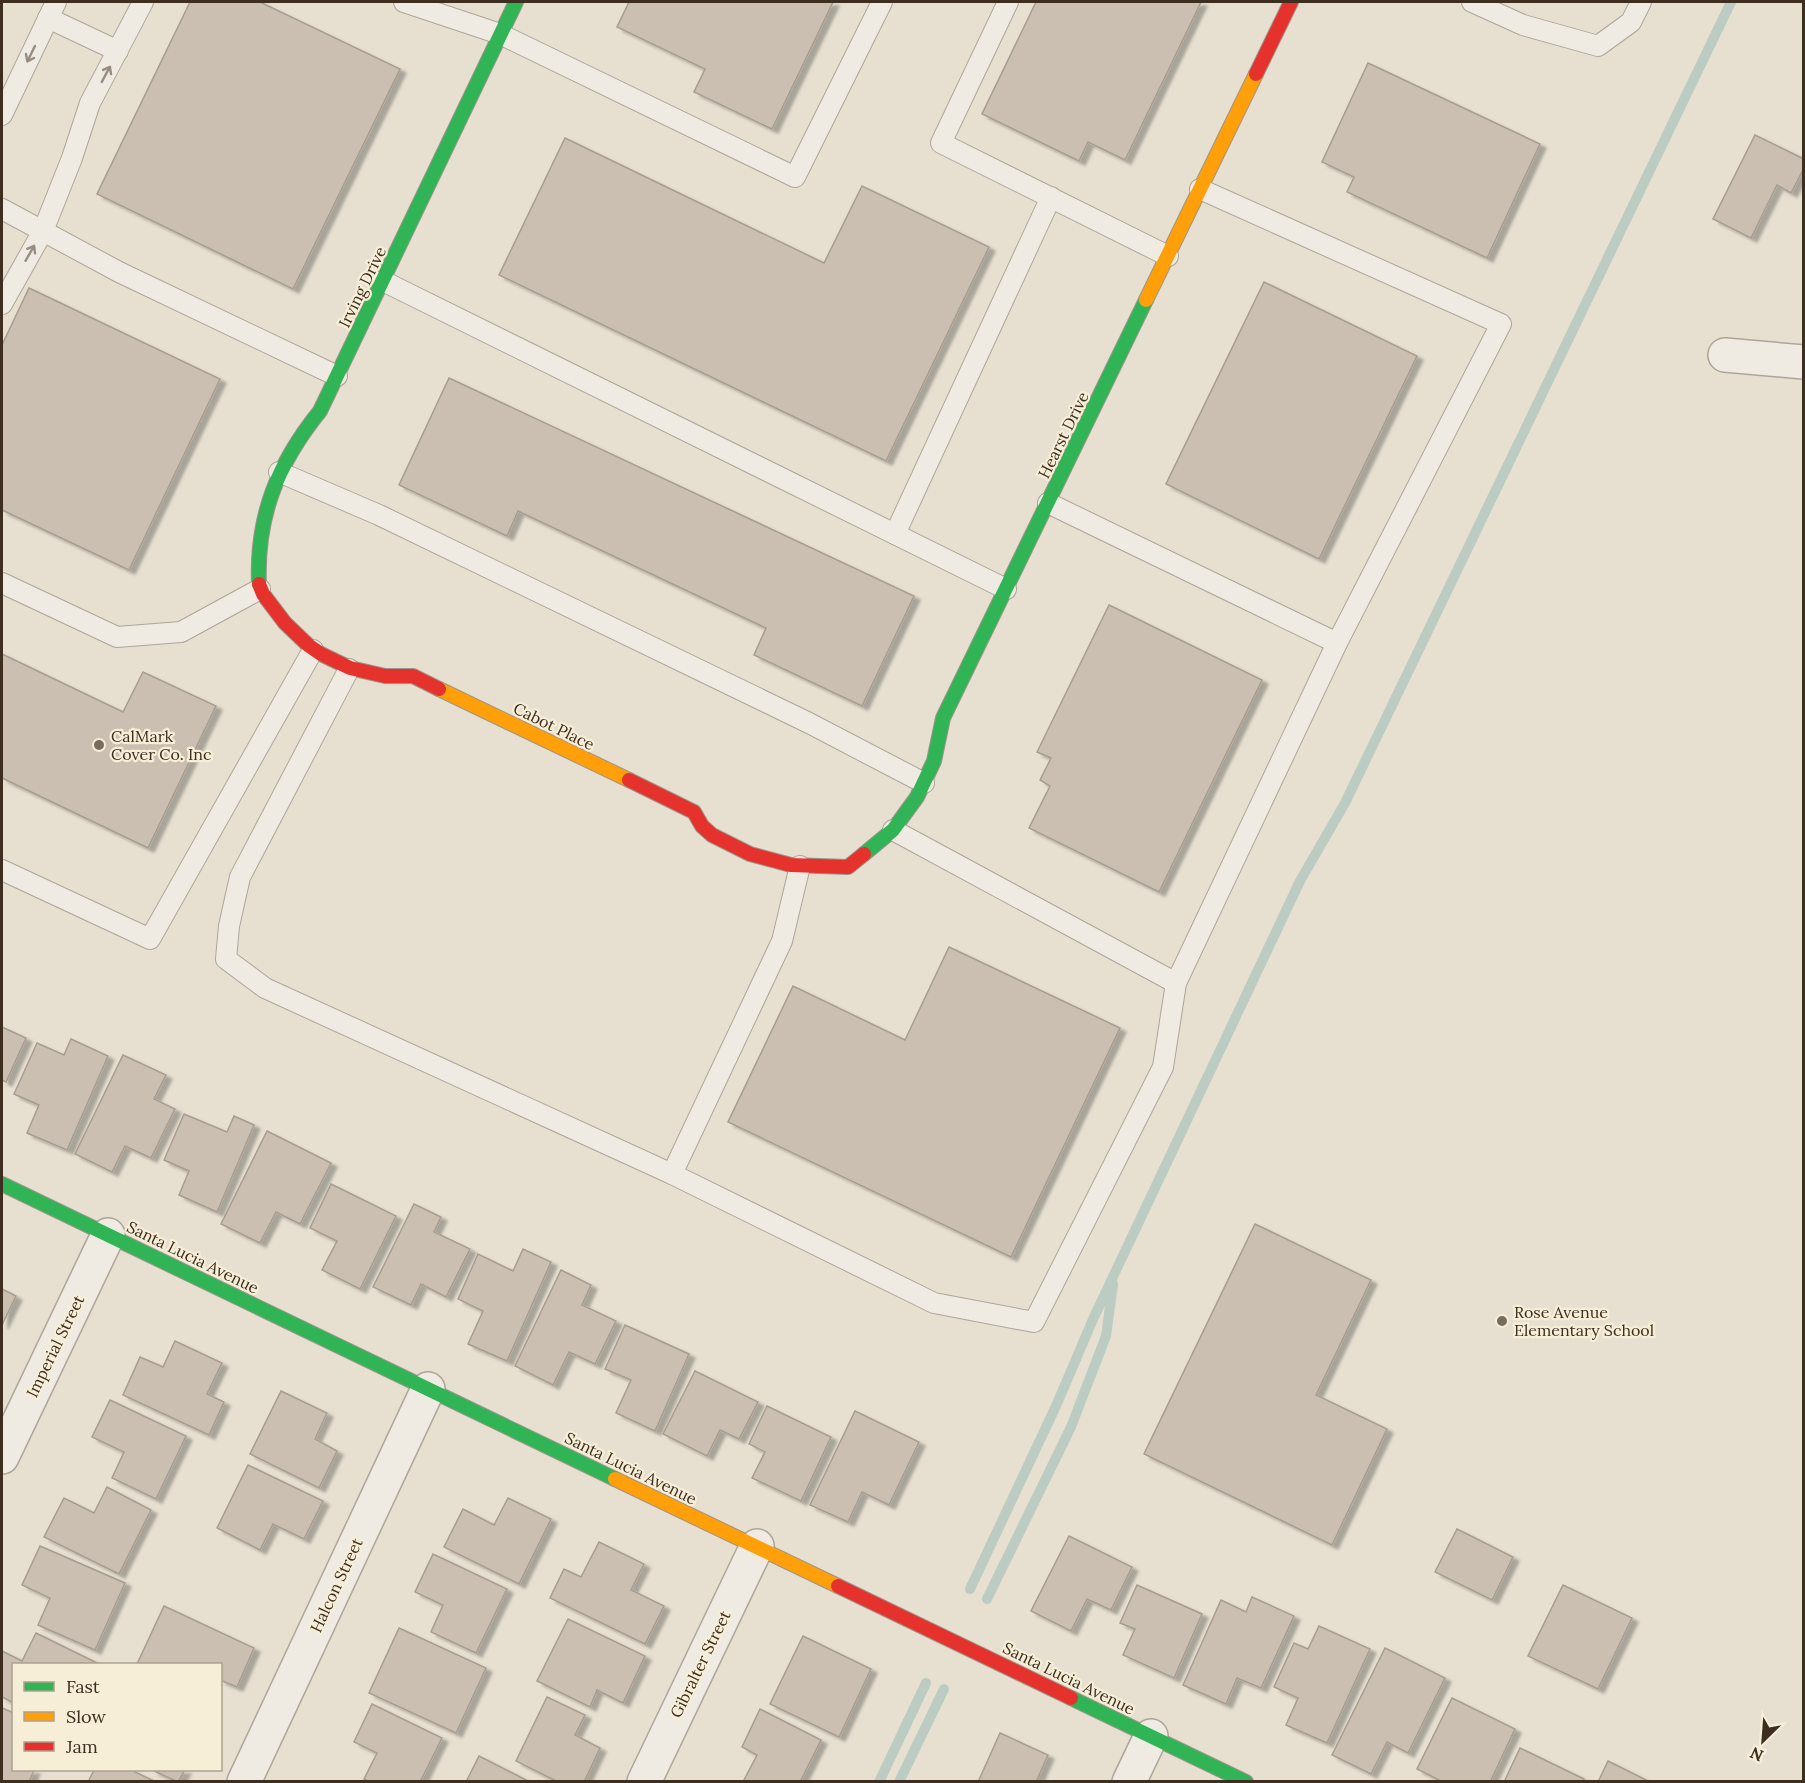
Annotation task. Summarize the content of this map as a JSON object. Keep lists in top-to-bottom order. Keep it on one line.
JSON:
{"streets":{"street":["Irving Drive","Hearst Drive","Cabot Place","Santa Lucia Avenue","Imperial Street","Halcon Street","Gibralter Street"]},"crossings":[["Irving Drive","Cabot Place"],["Hearst Drive","Cabot Place"],["Santa Lucia Avenue","Imperial Street"],["Santa Lucia Avenue","Halcon Street"],["Santa Lucia Avenue","Gibralter Street"]],"places":["CalMark Cover Co. Inc","Rose Avenue Elementary School"],"legend":["Fast","Slow","Jam"],"north":"bottom left"}
